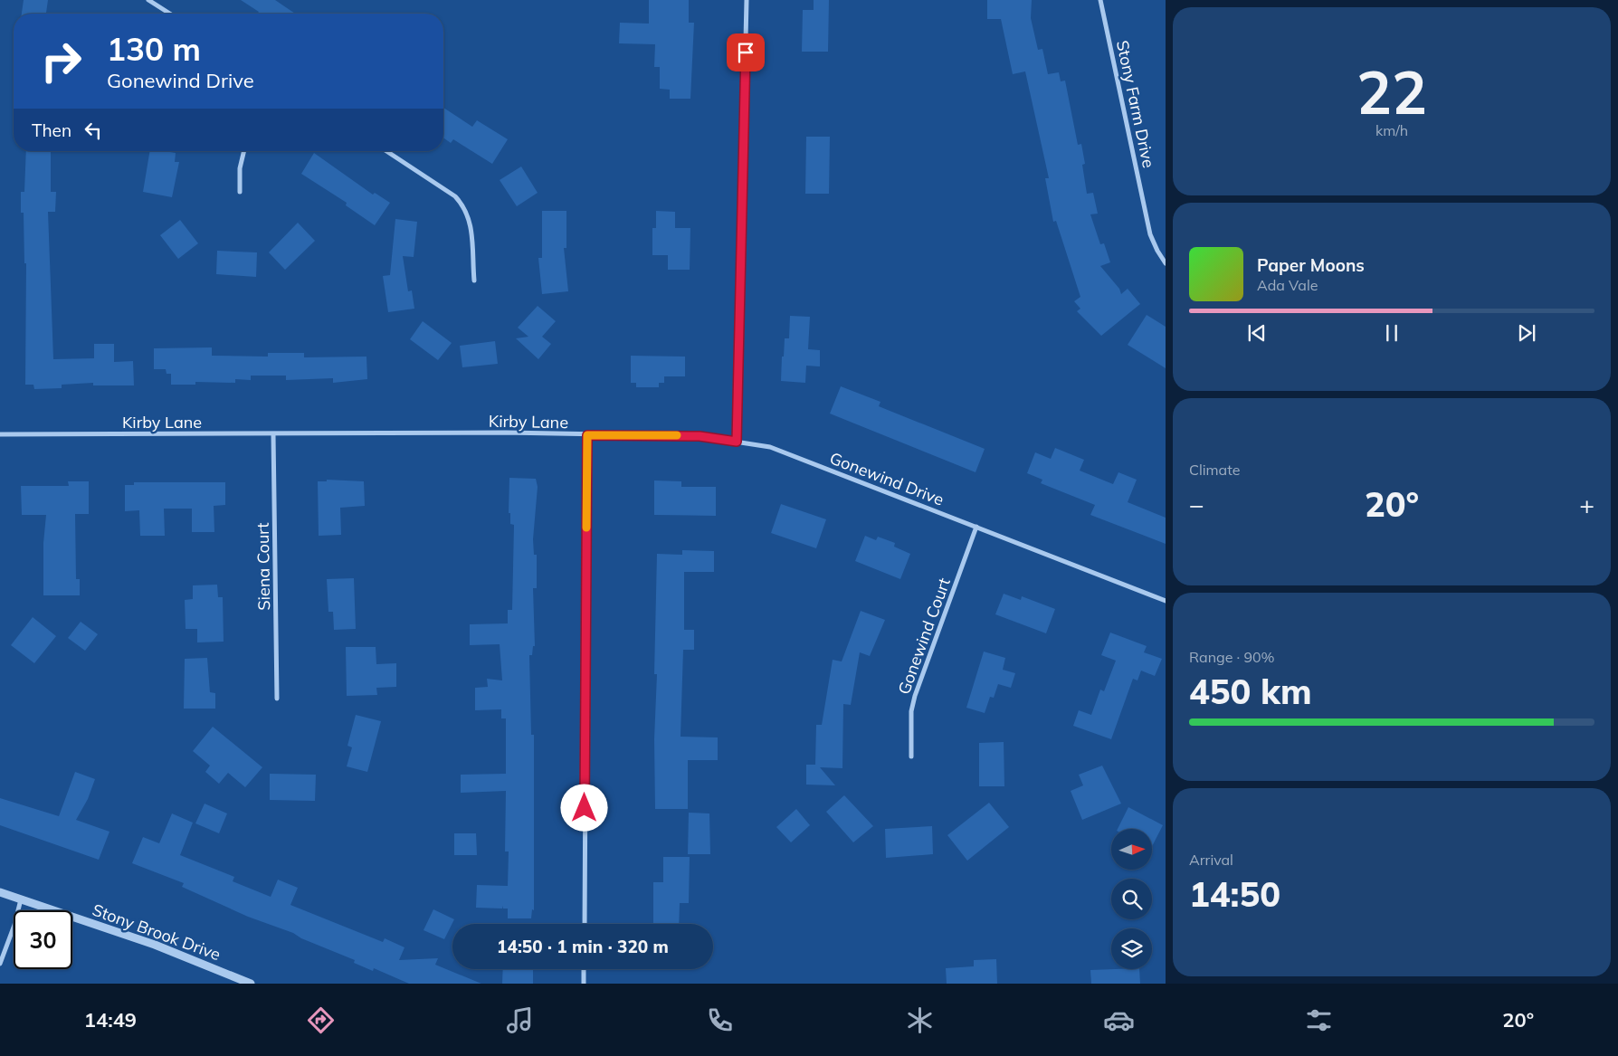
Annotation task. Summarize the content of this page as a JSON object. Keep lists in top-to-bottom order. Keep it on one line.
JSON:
{"streets":{"street":["Stony Farm Drive","Kirby Lane","Gonewind Drive","Siena Court","Gonewind Court","Stony Brook Drive"]},"crossings":[["Kirby Lane","Gonewind Drive"],["Kirby Lane","Siena Court"],["Gonewind Drive","Gonewind Court"]],"north":"right","page":{"tile":[["22","km/h"],"Climate",["Range · 90%","450 km"],["Arrival","14:50"]],"turn":["130 m","Gonewind Drive"],"then":"Then","song":["Paper Moons","Ada Vale"],"heat":["−","20°","+"],"limit":"30","trip":"14:50 · 1 min · 320 m","tabs":["14:49","20°"]}}
